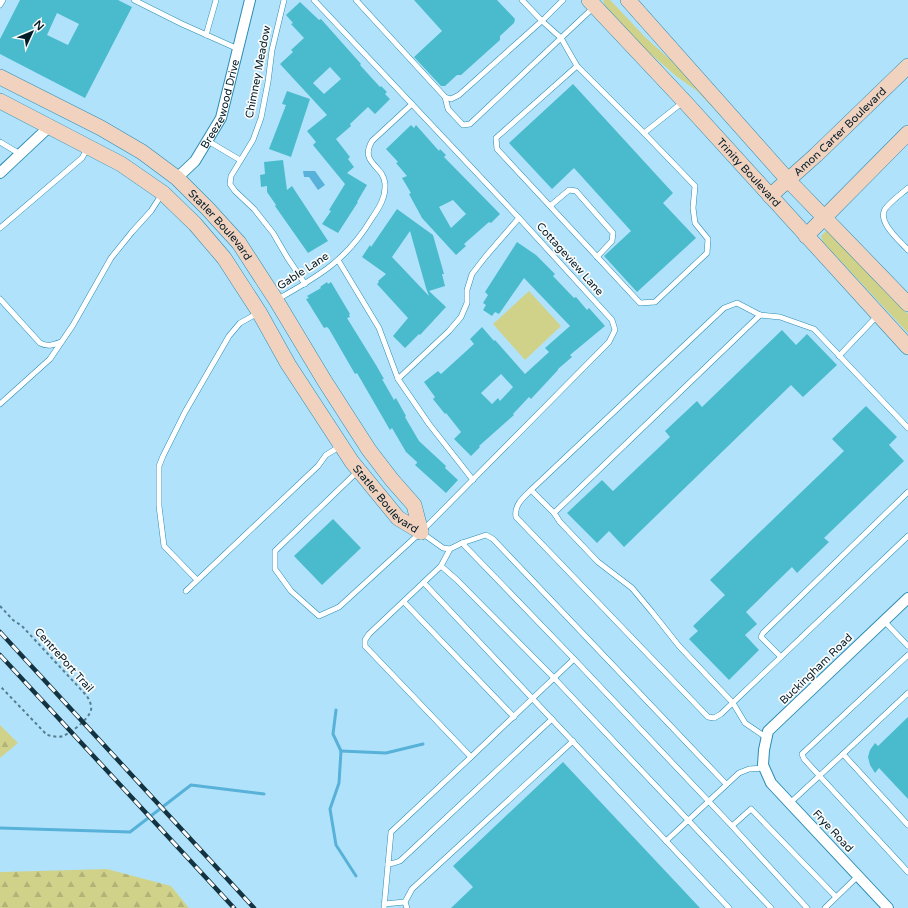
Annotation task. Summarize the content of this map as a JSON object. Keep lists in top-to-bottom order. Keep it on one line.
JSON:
{"streets":{"street":["Breezewood Drive","Amon Carter Boulevard","Trinity Boulevard","Statler Boulevard","Buckingham Road","Frye Road"],"lane":["Chimney Meadow","Cottageview Lane","Gable Lane"],"path":["CentrePort Trail"]},"crossings":[["Chimney Meadow","Gable Lane"],["Breezewood Drive","Statler Boulevard"],["Amon Carter Boulevard","Trinity Boulevard"],["Statler Boulevard","Cottageview Lane"],["Statler Boulevard","Gable Lane"],["Cottageview Lane","Gable Lane"],["Buckingham Road","Frye Road"]],"north":"top right"}
